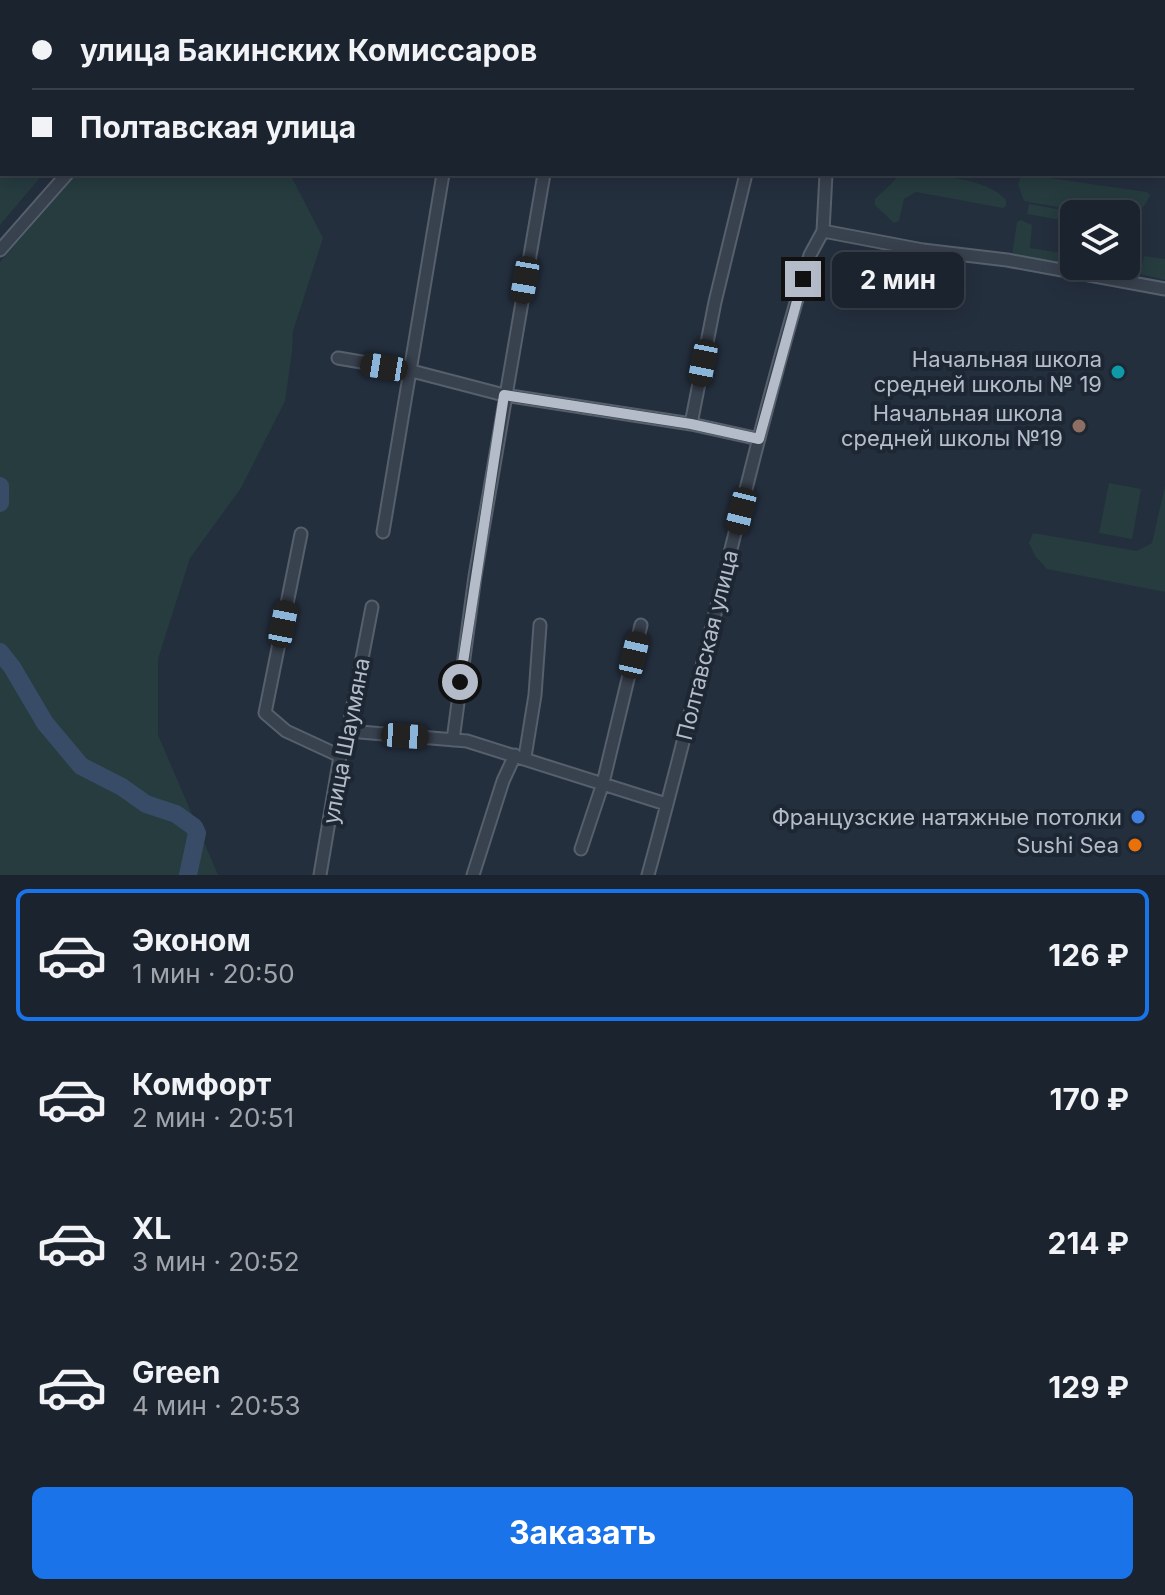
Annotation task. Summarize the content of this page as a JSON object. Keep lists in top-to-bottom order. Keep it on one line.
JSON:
{"streets":{"street":["Полтавская улица","улица Шаумяна"]},"places":["Начальная школа средней школы № 19","Начальная школа средней школы №19","Французские натяжные потолки","Sushi Sea"],"page":{"banner":["улица Бакинских Комиссаров","Полтавская улица"],"bubble":"2 мин","list":[{"name":"Эконом","note":"1 мин · 20:50","value":"126 ₽"},{"name":"Комфорт","note":"2 мин · 20:51","value":"170 ₽"},{"name":"XL","note":"3 мин · 20:52","value":"214 ₽"},{"name":"Green","note":"4 мин · 20:53","value":"129 ₽"}],"buttons":"Заказать"}}
